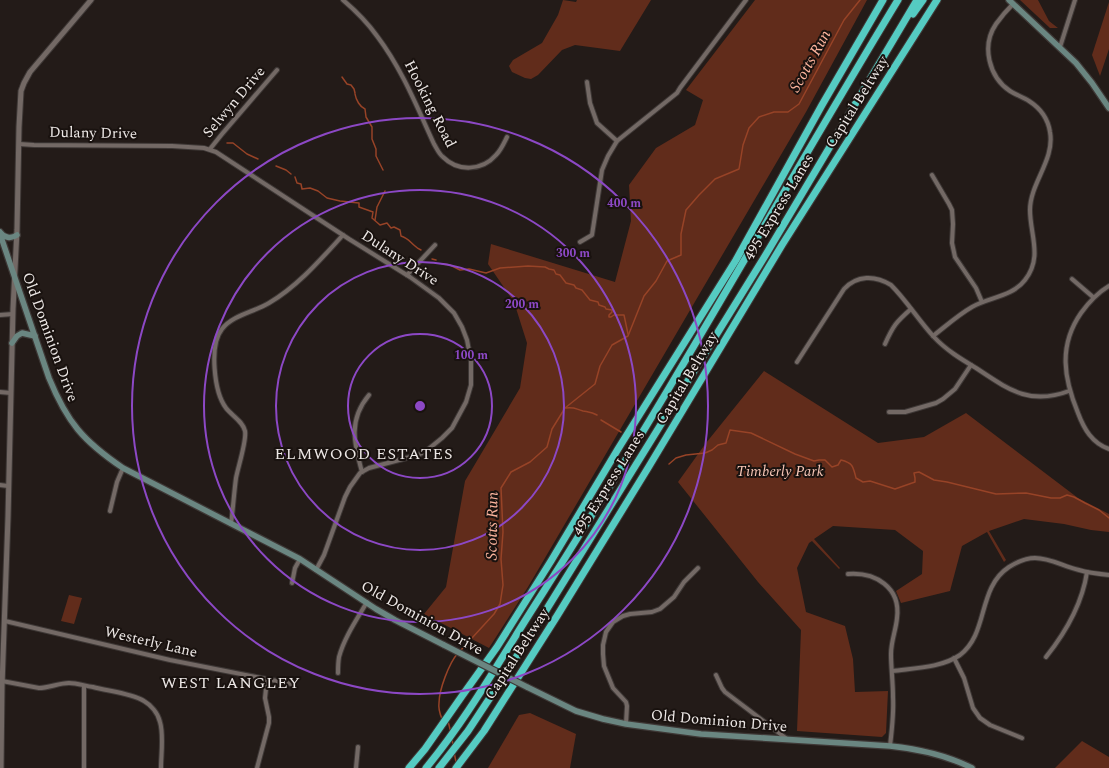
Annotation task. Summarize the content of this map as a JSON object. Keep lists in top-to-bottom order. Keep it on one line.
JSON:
{"streets":{"highway":["Capital Beltway","495 Express Lanes"],"main road":["Old Dominion Drive"],"street":["Selwyn Drive","Hooking Road","Dulany Drive","Westerly Lane"]},"crossings":[["Selwyn Drive","Dulany Drive"]],"districts":["ELMWOOD ESTATES","WEST LANGLEY"],"water":["Scotts Run"],"parks":["Timberly Park"],"rings":["400 m","300 m","200 m","100 m"]}
